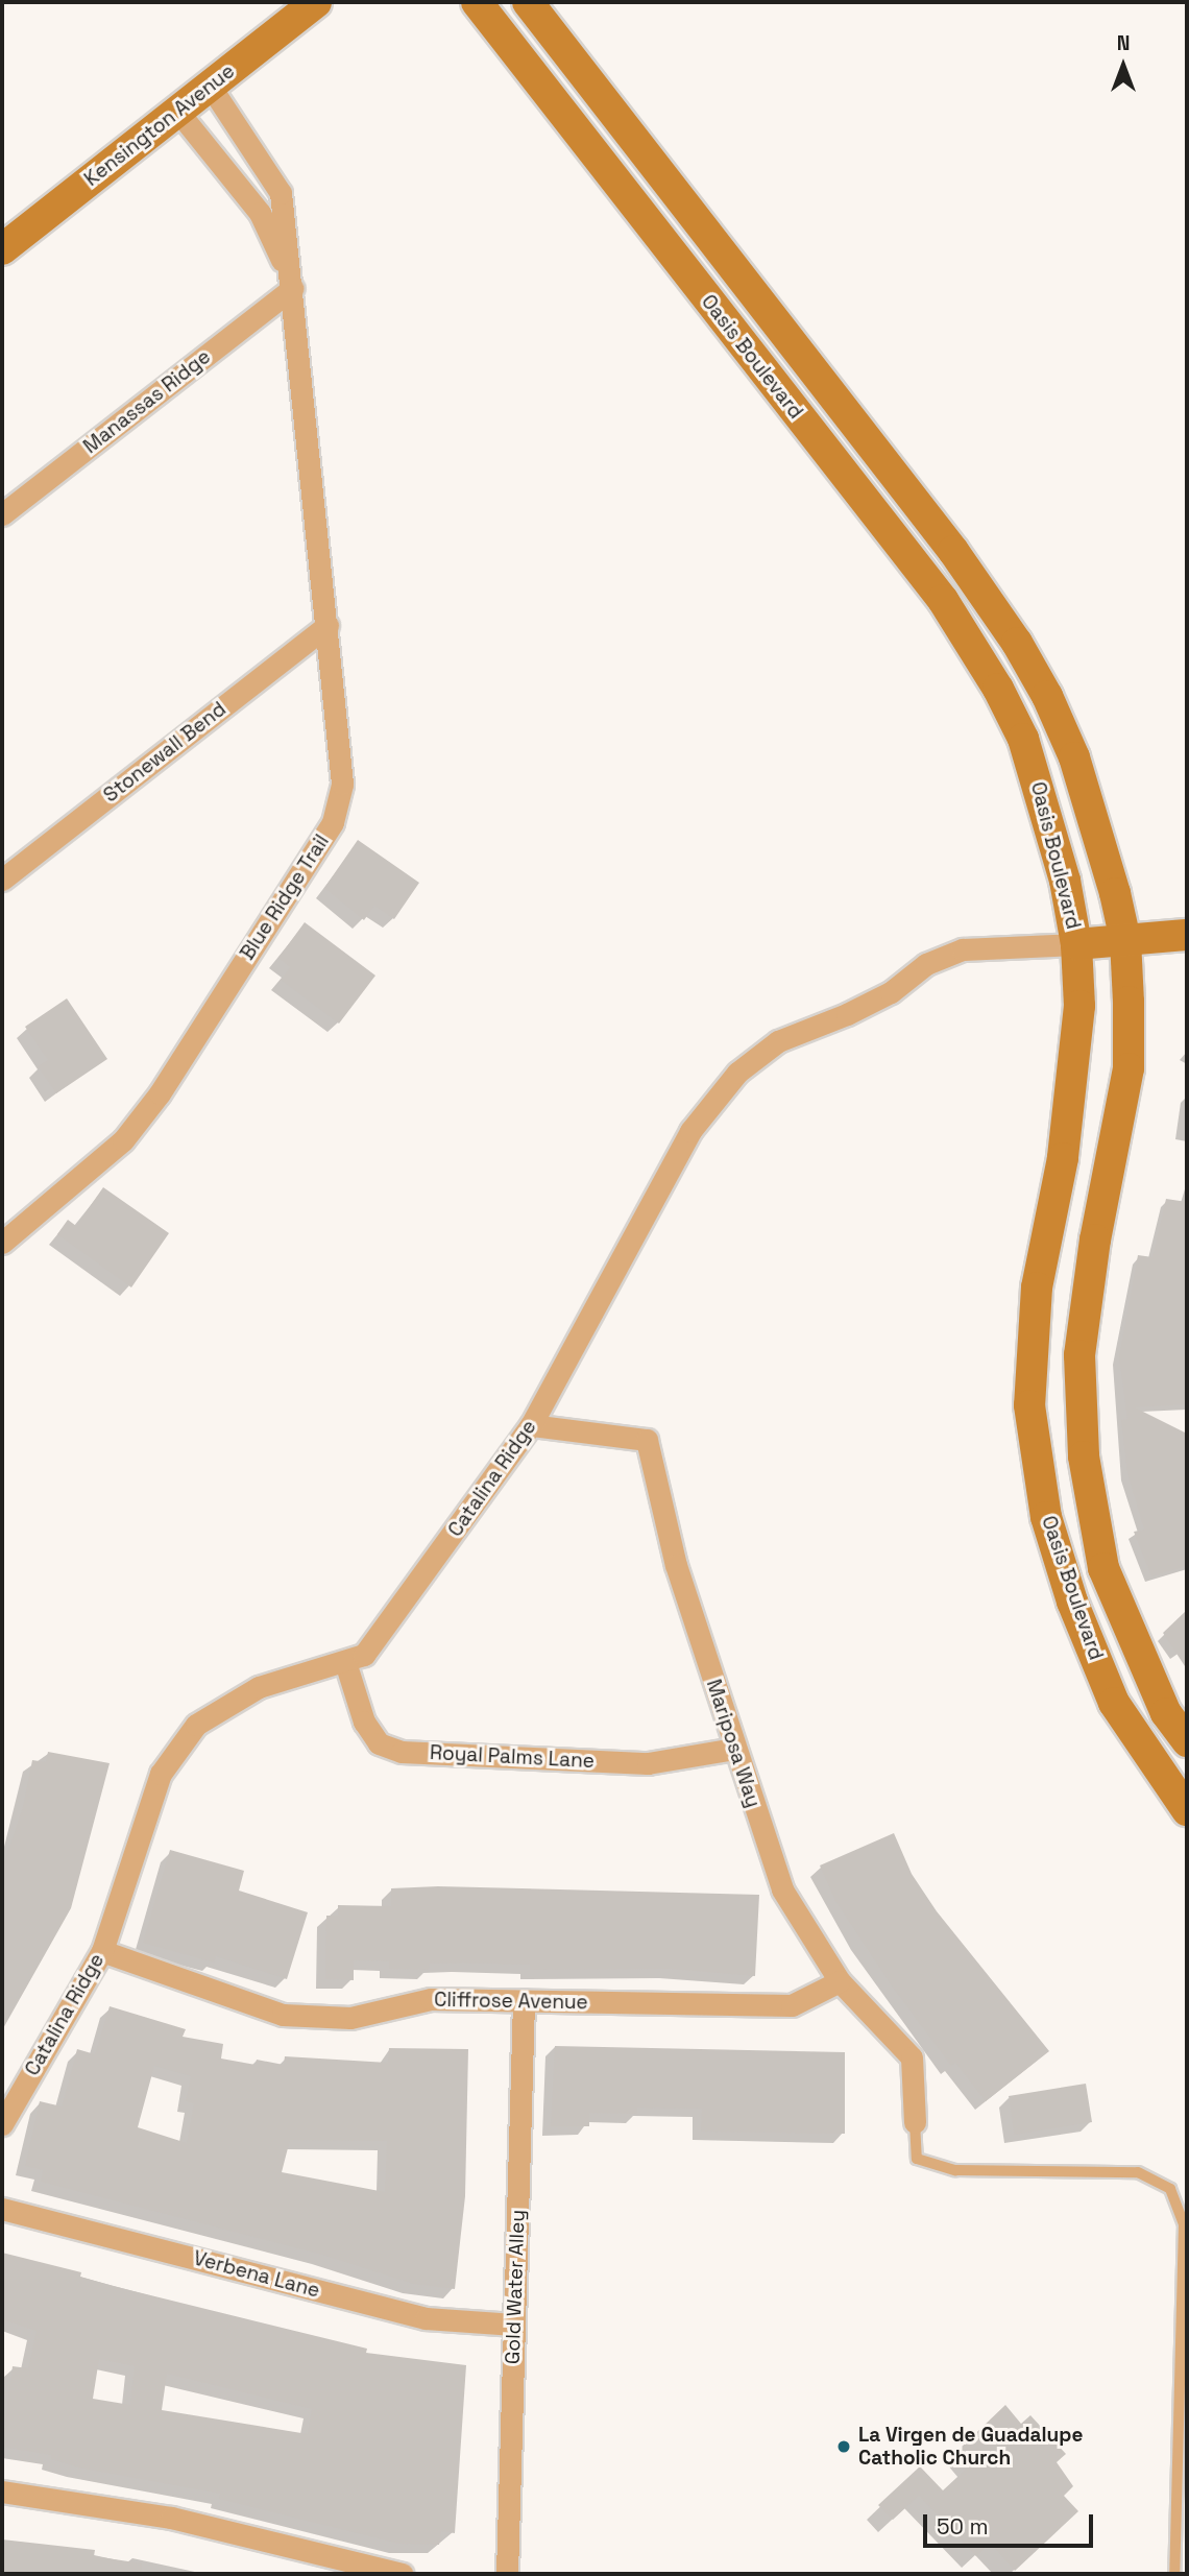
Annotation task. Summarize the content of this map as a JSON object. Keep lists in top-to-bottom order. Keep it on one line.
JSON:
{"streets":{"street":["Kensington Avenue","Oasis Boulevard","Manassas Ridge","Stonewall Bend","Blue Ridge Trail","Catalina Ridge","Mariposa Way","Royal Palms Lane","Cliffrose Avenue","Verbena Lane","Gold Water Alley"]},"crossings":[["Kensington Avenue","Blue Ridge Trail"],["Oasis Boulevard","Catalina Ridge"],["Manassas Ridge","Blue Ridge Trail"],["Stonewall Bend","Blue Ridge Trail"],["Catalina Ridge","Mariposa Way"],["Catalina Ridge","Royal Palms Lane"],["Catalina Ridge","Cliffrose Avenue"],["Mariposa Way","Royal Palms Lane"],["Mariposa Way","Cliffrose Avenue"],["Cliffrose Avenue","Gold Water Alley"],["Verbena Lane","Gold Water Alley"]],"places":["La Virgen de Guadalupe Catholic Church"],"scale_bar":"50 m","north":"top"}
